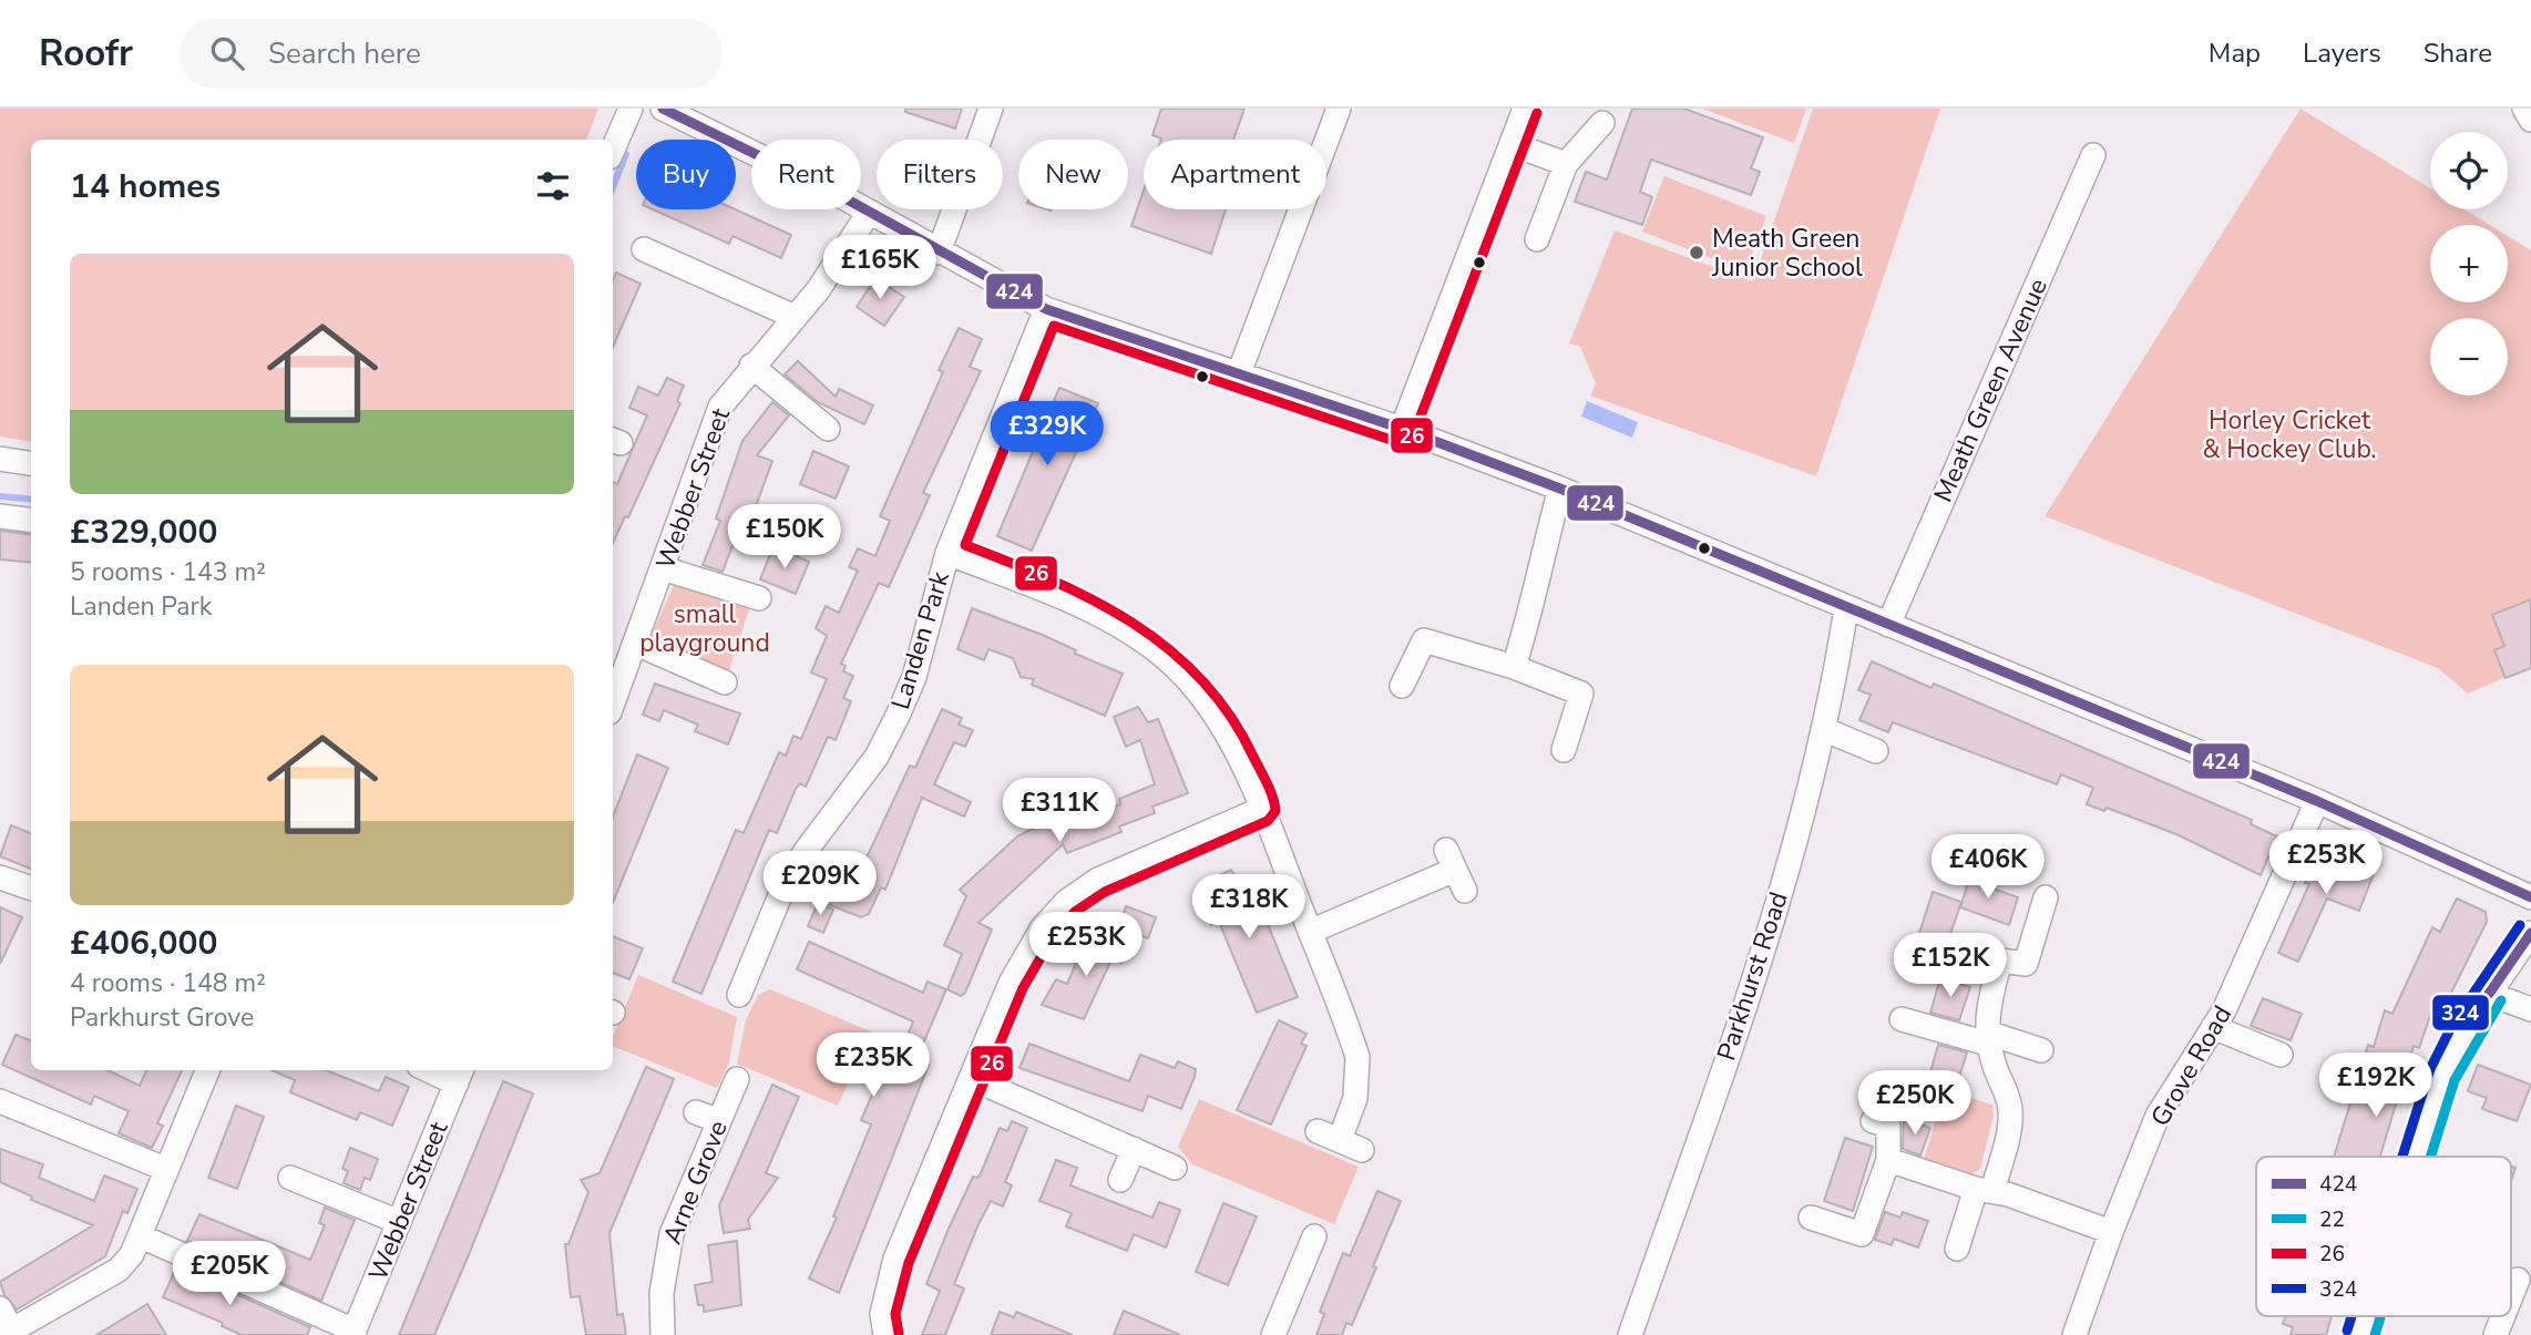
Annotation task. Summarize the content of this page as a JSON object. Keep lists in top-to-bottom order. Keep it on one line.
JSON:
{"streets":{"street":["Meath Green Avenue","Webber Street","Landen Park","Parkhurst Road","Grove Road","Arne Grove"]},"parks":["Horley Cricket & Hockey Club.","small playground"],"places":["Meath Green Junior School"],"lines":["transit line 424","transit line 26","transit line 324","transit line 22"],"legend":["424","22","26","324"],"page":{"header":"Roofr","search":"Search here","nav":["Map","Layers","Share"],"map_buttons":["+","−"],"chip":["Buy","Rent","Filters","New","Apartment"],"heading":"14 homes","list":[{"name":"£329,000","note":"5 rooms · 143 m² · Landen Park"},{"name":"£406,000","note":"4 rooms · 148 m² · Parkhurst Grove"}],"price":["£165K","£329K","£150K","£311K","£253K","£406K","£209K","£318K","£253K","£152K","£235K","£192K","£250K","£205K"]}}
